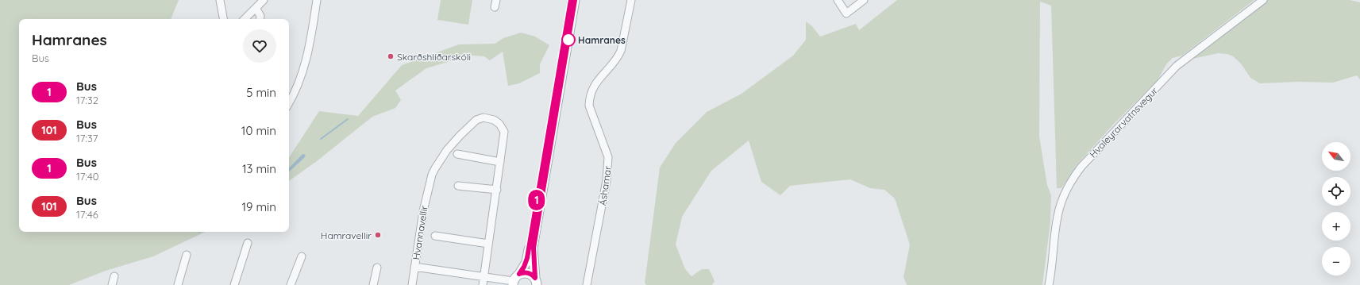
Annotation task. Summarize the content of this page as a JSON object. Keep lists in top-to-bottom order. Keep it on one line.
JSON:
{"streets":{"street":["Hvaleyrarvatnsvegur","Áshamar","Hvannavellir"]},"places":["Hamranes","Skarðshlíðarskóli","Hamravellir"],"lines":["bus line 1"],"north":"top left","page":{"on_map":"1","heading":["Hamranes","Bus"],"list":[{"mark":"1","name":"Bus","note":"17:32","value":"5 min"},{"mark":"101","name":"Bus","note":"17:37","value":"10 min"},{"mark":"1","name":"Bus","note":"17:40","value":"13 min"},{"mark":"101","name":"Bus","note":"17:46","value":"19 min"}],"map_buttons":["+","−"]}}
